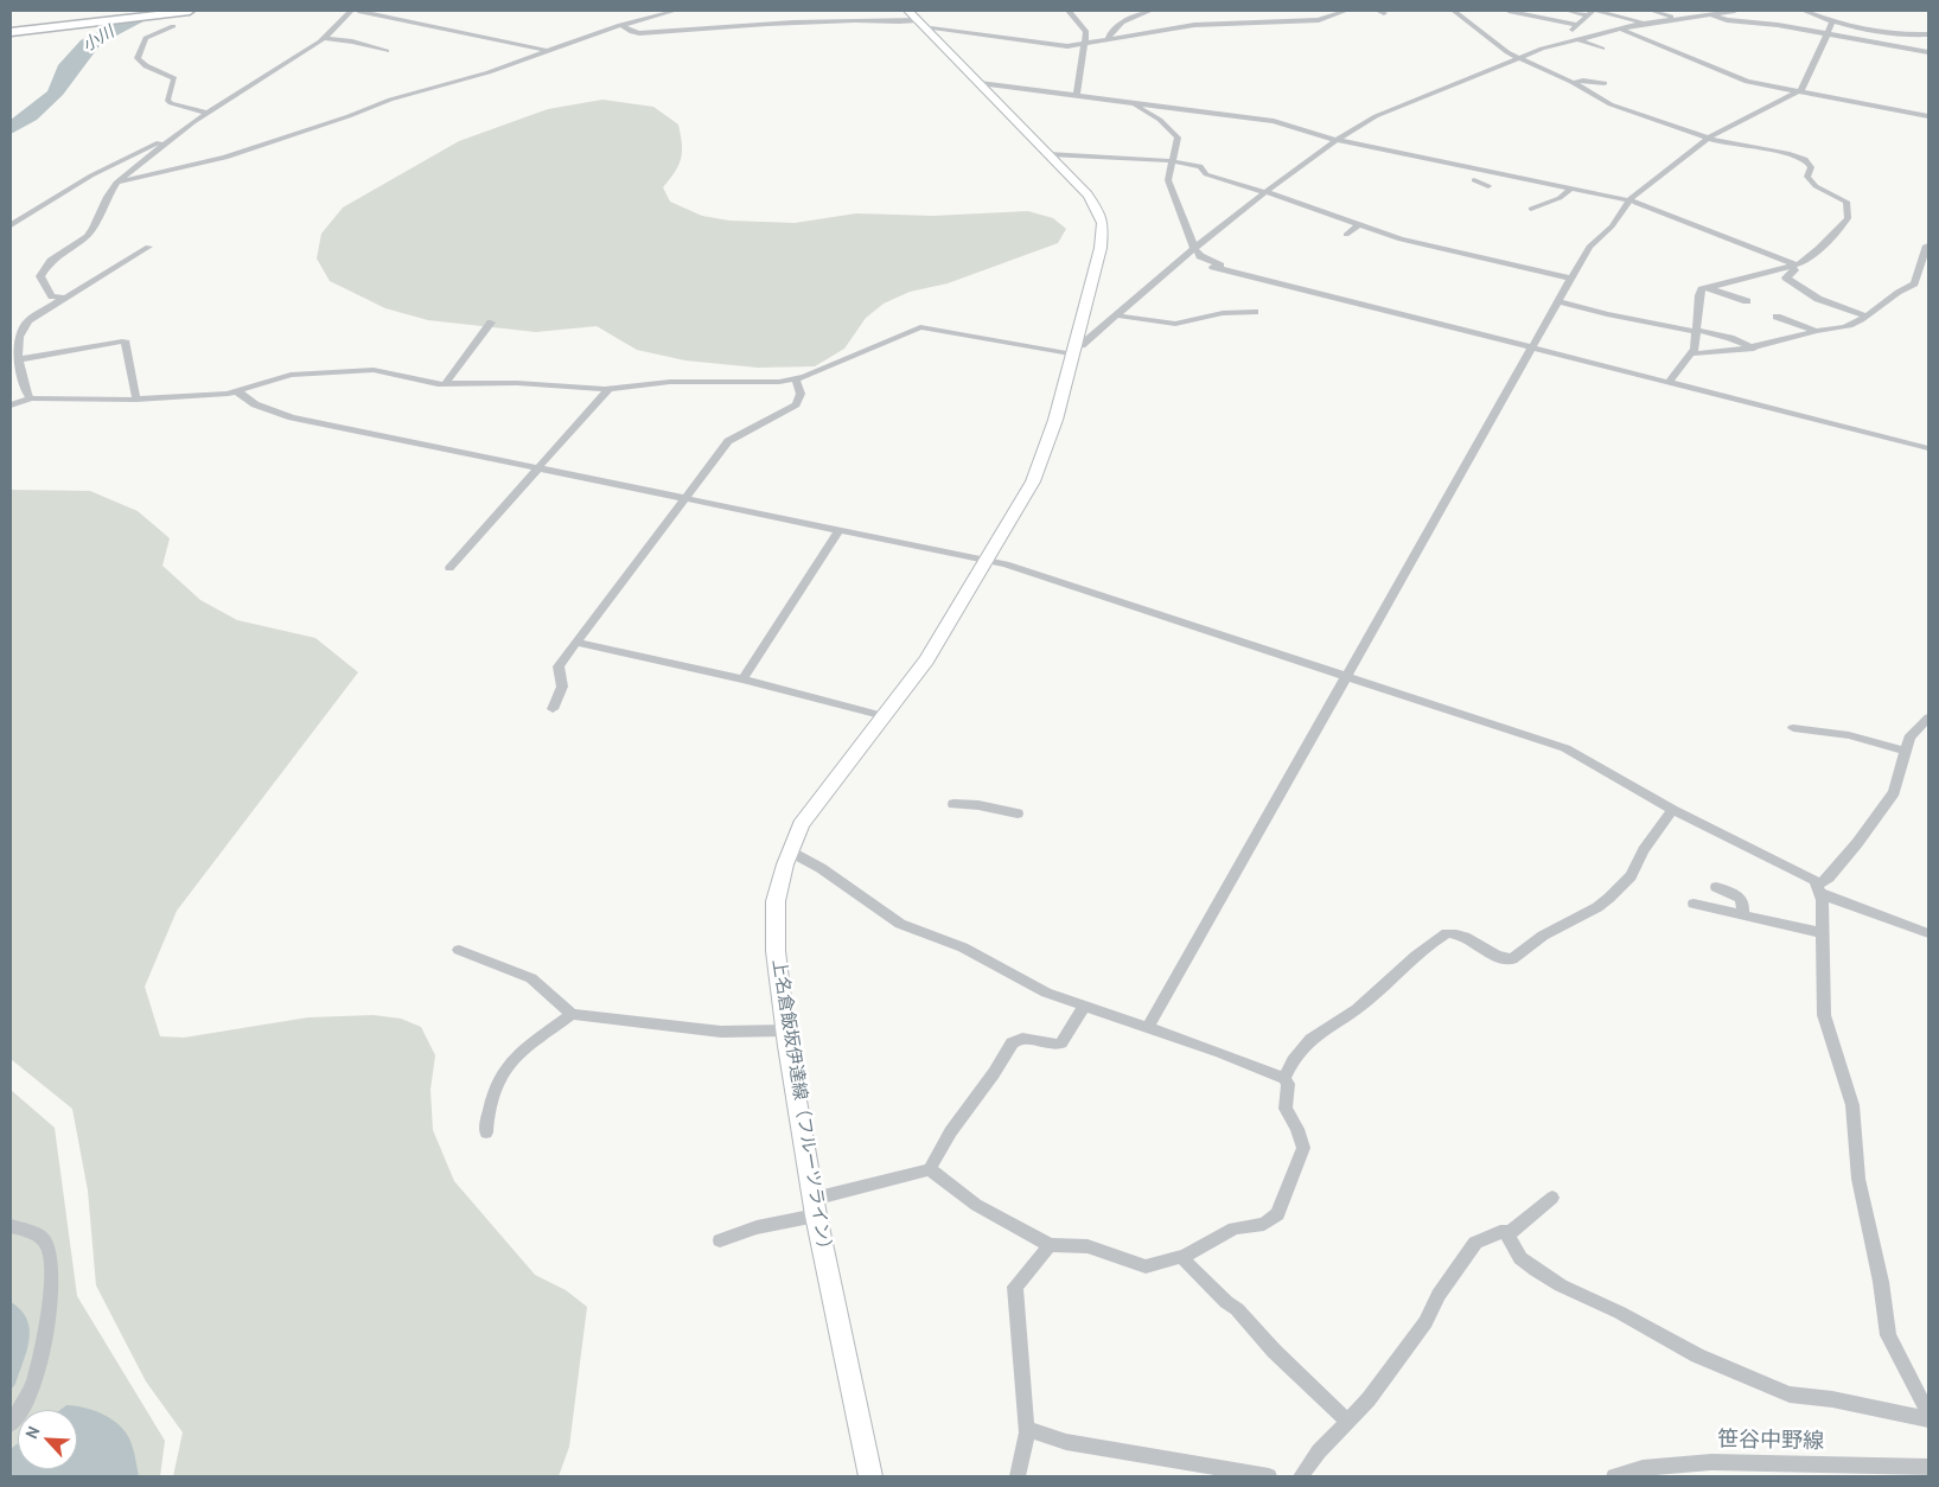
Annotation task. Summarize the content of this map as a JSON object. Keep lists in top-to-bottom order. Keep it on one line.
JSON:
{"streets":{"main road":["上名倉飯坂伊達線（フルーツライン）"],"street":["笹谷中野線"]},"water":["小川"],"north":"top left"}
